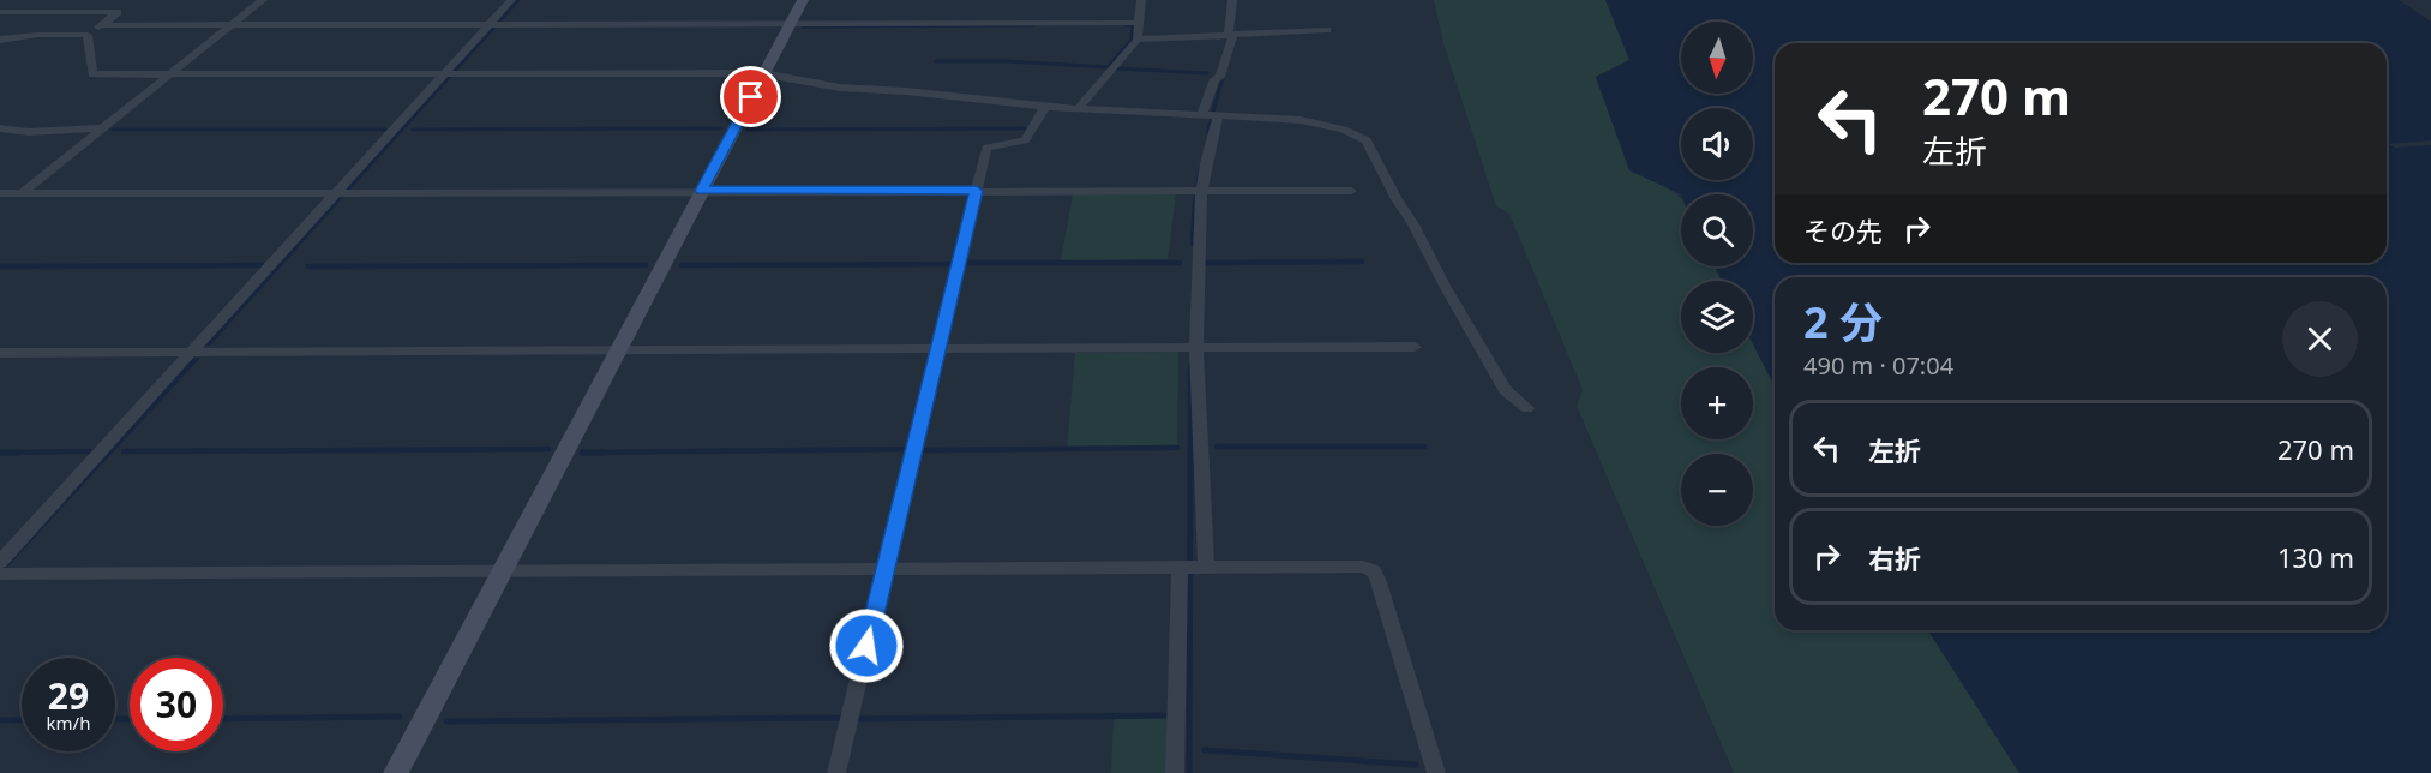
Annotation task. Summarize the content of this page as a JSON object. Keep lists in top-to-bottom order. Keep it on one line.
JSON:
{"north":"bottom","page":{"map_buttons":["+","−"],"turn":["270 m","左折"],"then":"その先","heading":["2 分","490 m · 07:04"],"list":[{"name":"左折","value":"270 m"},{"name":"右折","value":"130 m"}],"speed":"29 km/h","limit":"30"}}
